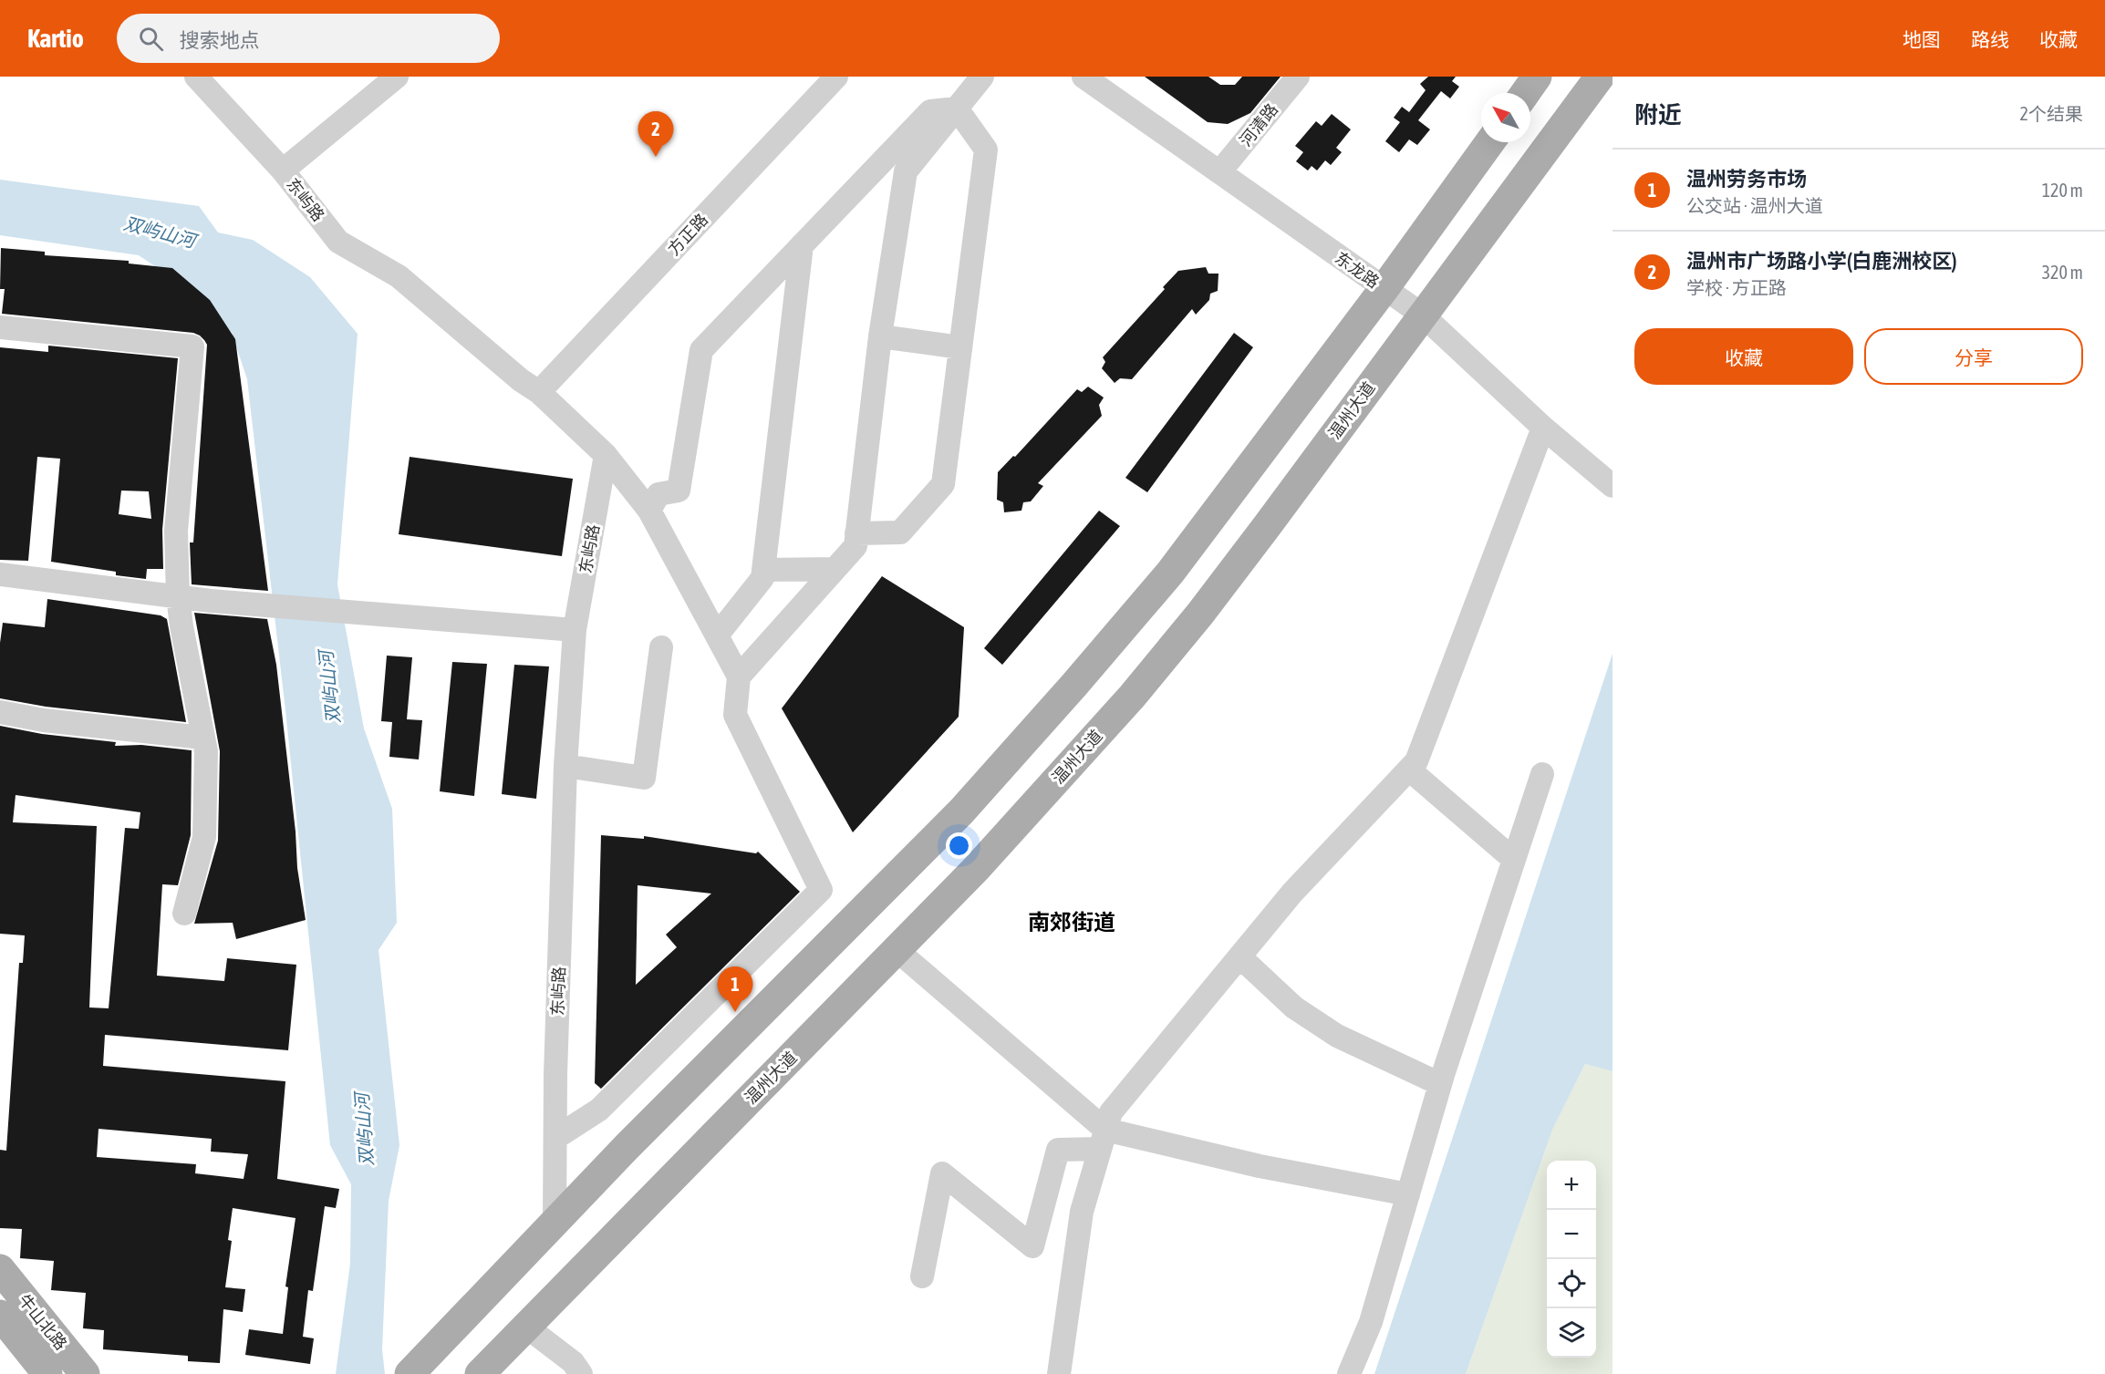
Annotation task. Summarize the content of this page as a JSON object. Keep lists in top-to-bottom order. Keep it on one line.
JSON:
{"streets":{"main road":["温州大道","牛山北路"],"street":["河清路","东屿路","方正路","东龙路"]},"crossings":[["河清路","东龙路"],["东屿路","方正路"],["东龙路","温州大道"]],"districts":["南郊街道"],"water":["双屿山河"],"north":"top left","page":{"header":"Kartio","search":"搜索地点","nav":["地图","路线","收藏"],"heading":["附近","2个结果"],"pins":["2","1"],"list":[{"mark":"1","name":"温州劳务市场","note":"公交站 · 温州大道","value":"120 m"},{"mark":"2","name":"温州市广场路小学(白鹿洲校区)","note":"学校 · 方正路","value":"320 m"}],"buttons":["收藏","分享"],"map_buttons":["+","−"]}}
